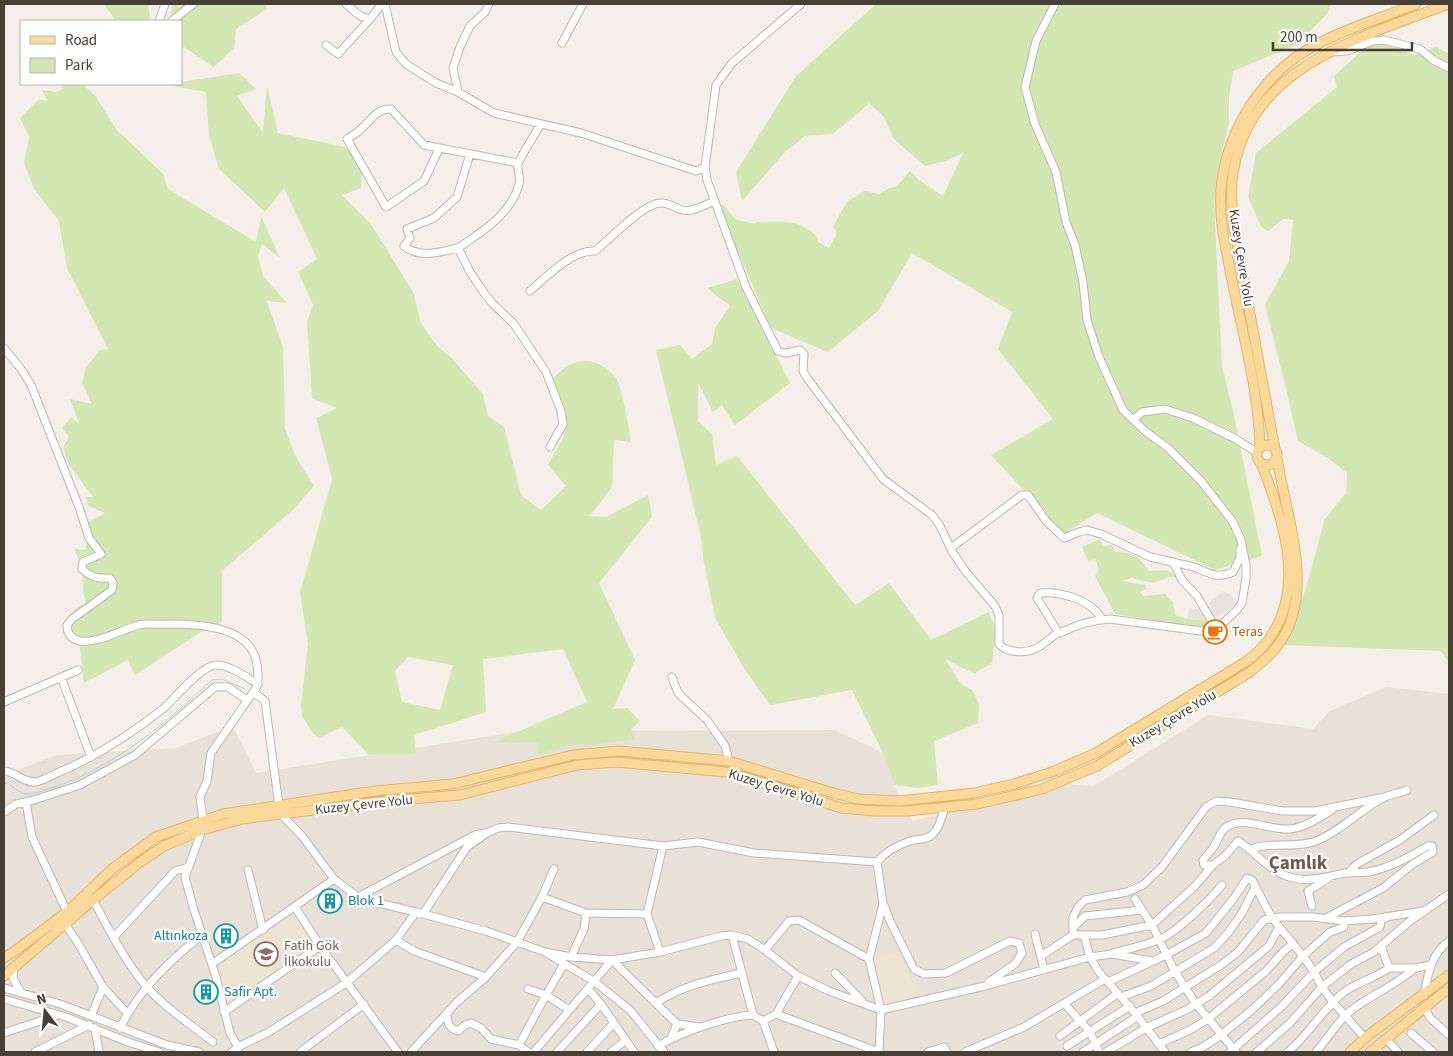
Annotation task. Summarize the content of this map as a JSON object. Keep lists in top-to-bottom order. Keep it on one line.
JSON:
{"streets":{"main road":["Kuzey Çevre Yolu"]},"districts":["Çamlık"],"places":{"cafe":["Teras"],"building":["Blok 1","Altınkoza","Safir Apt."],"school or university":["Fatih Gök İlkokulu"]},"legend":["Road","Park"],"scale_bar":"200 m","north":"top"}
